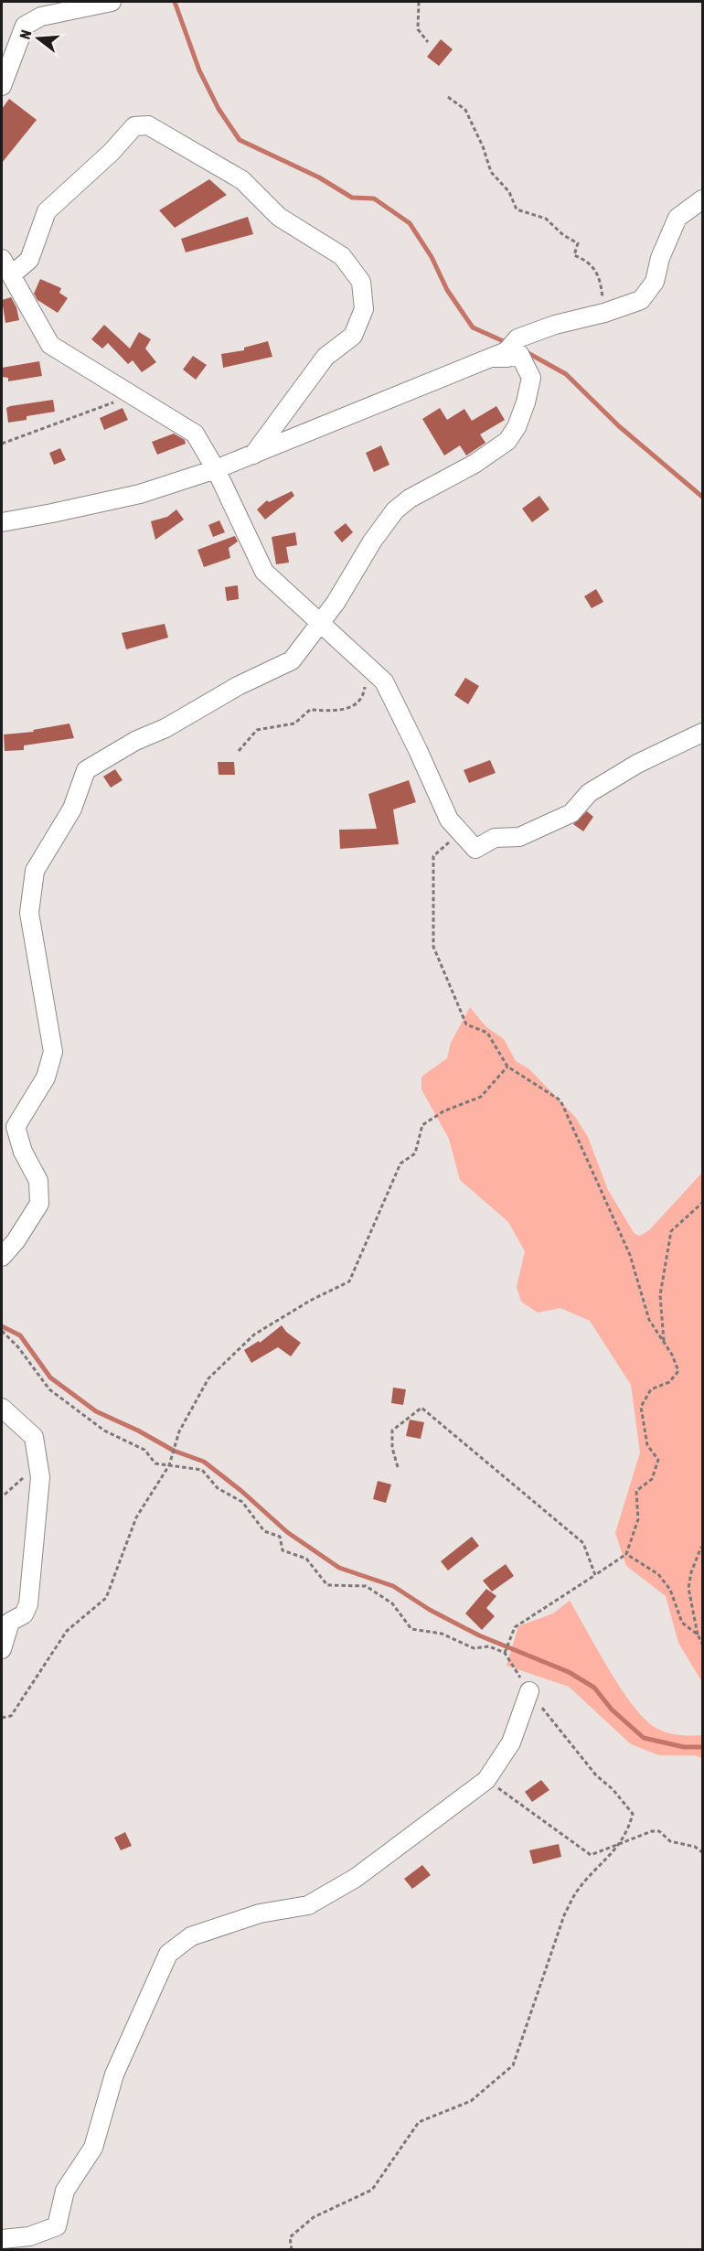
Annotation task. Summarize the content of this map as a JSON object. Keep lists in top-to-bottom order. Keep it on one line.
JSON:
{"north":"left"}
